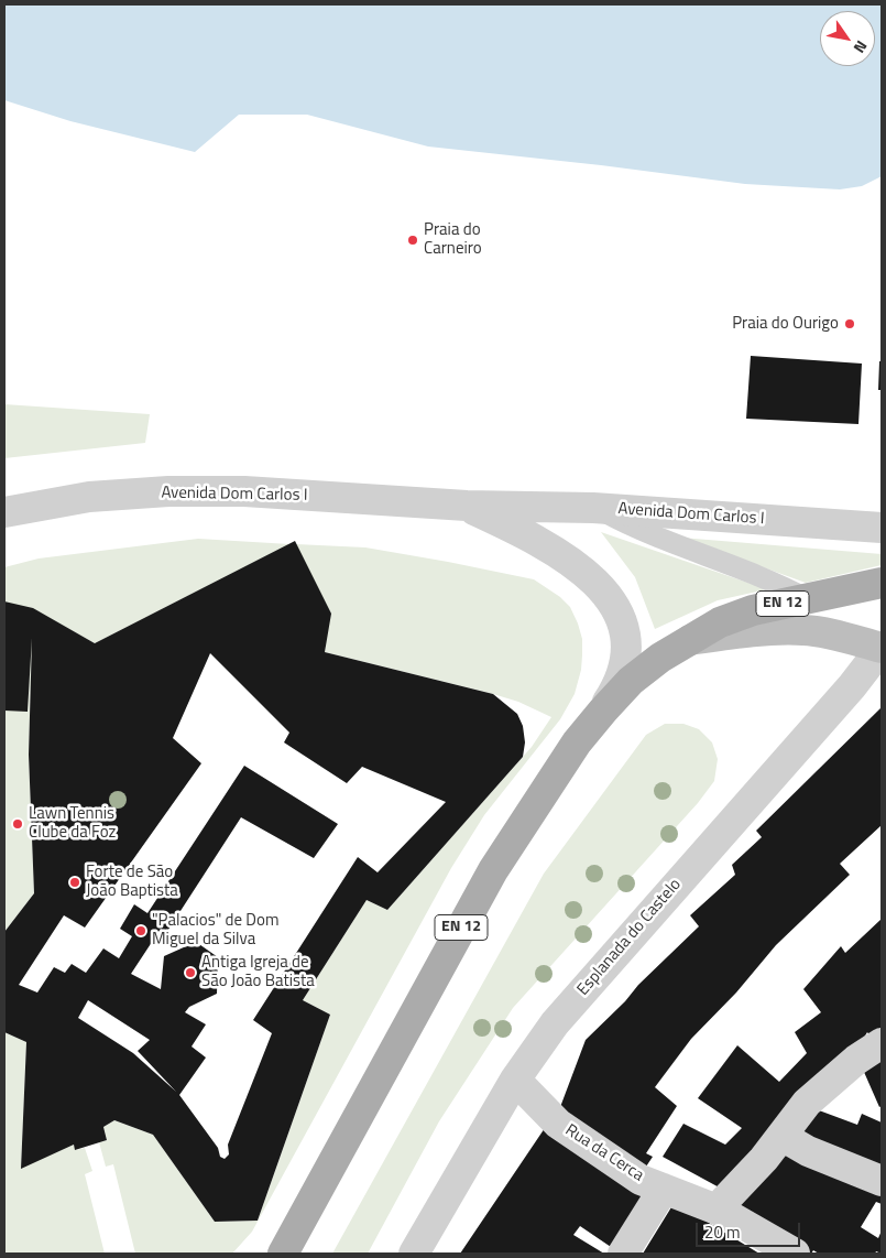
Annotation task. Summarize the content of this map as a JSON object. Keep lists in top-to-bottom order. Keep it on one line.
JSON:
{"streets":{"main road":["EN 12","Esplanada do Castelo"],"street":["Avenida Dom Carlos I","Rua da Cerca"]},"crossings":[["Avenida Dom Carlos I","Esplanada do Castelo"],["Esplanada do Castelo","Rua da Cerca"]],"places":["Praia do Carneiro","Praia do Ourigo","Lawn Tennis Clube da Foz","Forte de São João Baptista","\"Palacios\" de Dom Miguel da Silva","Antiga Igreja de São João Batista"],"scale_bar":"20 m","north":"bottom right"}
